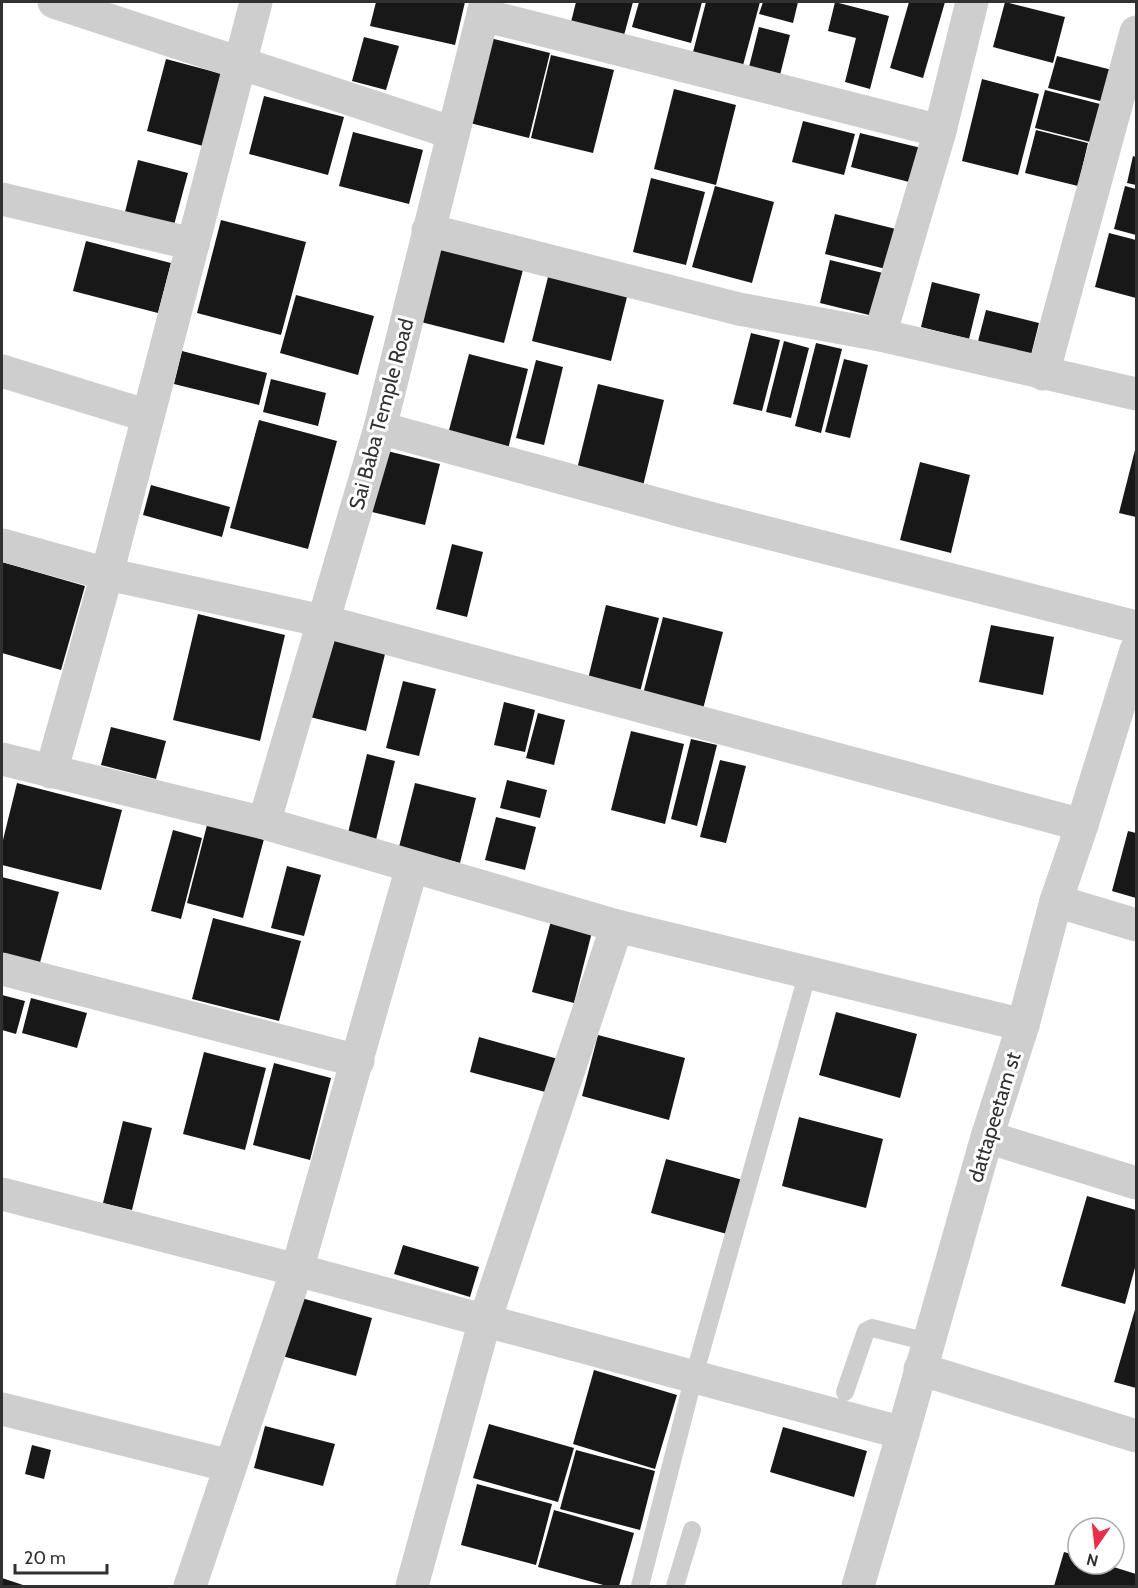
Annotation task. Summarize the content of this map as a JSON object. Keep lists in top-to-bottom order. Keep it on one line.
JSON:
{"streets":{"street":["Sai Baba Temple Road","dattapeetam st"]},"scale_bar":"20 m","north":"bottom"}
